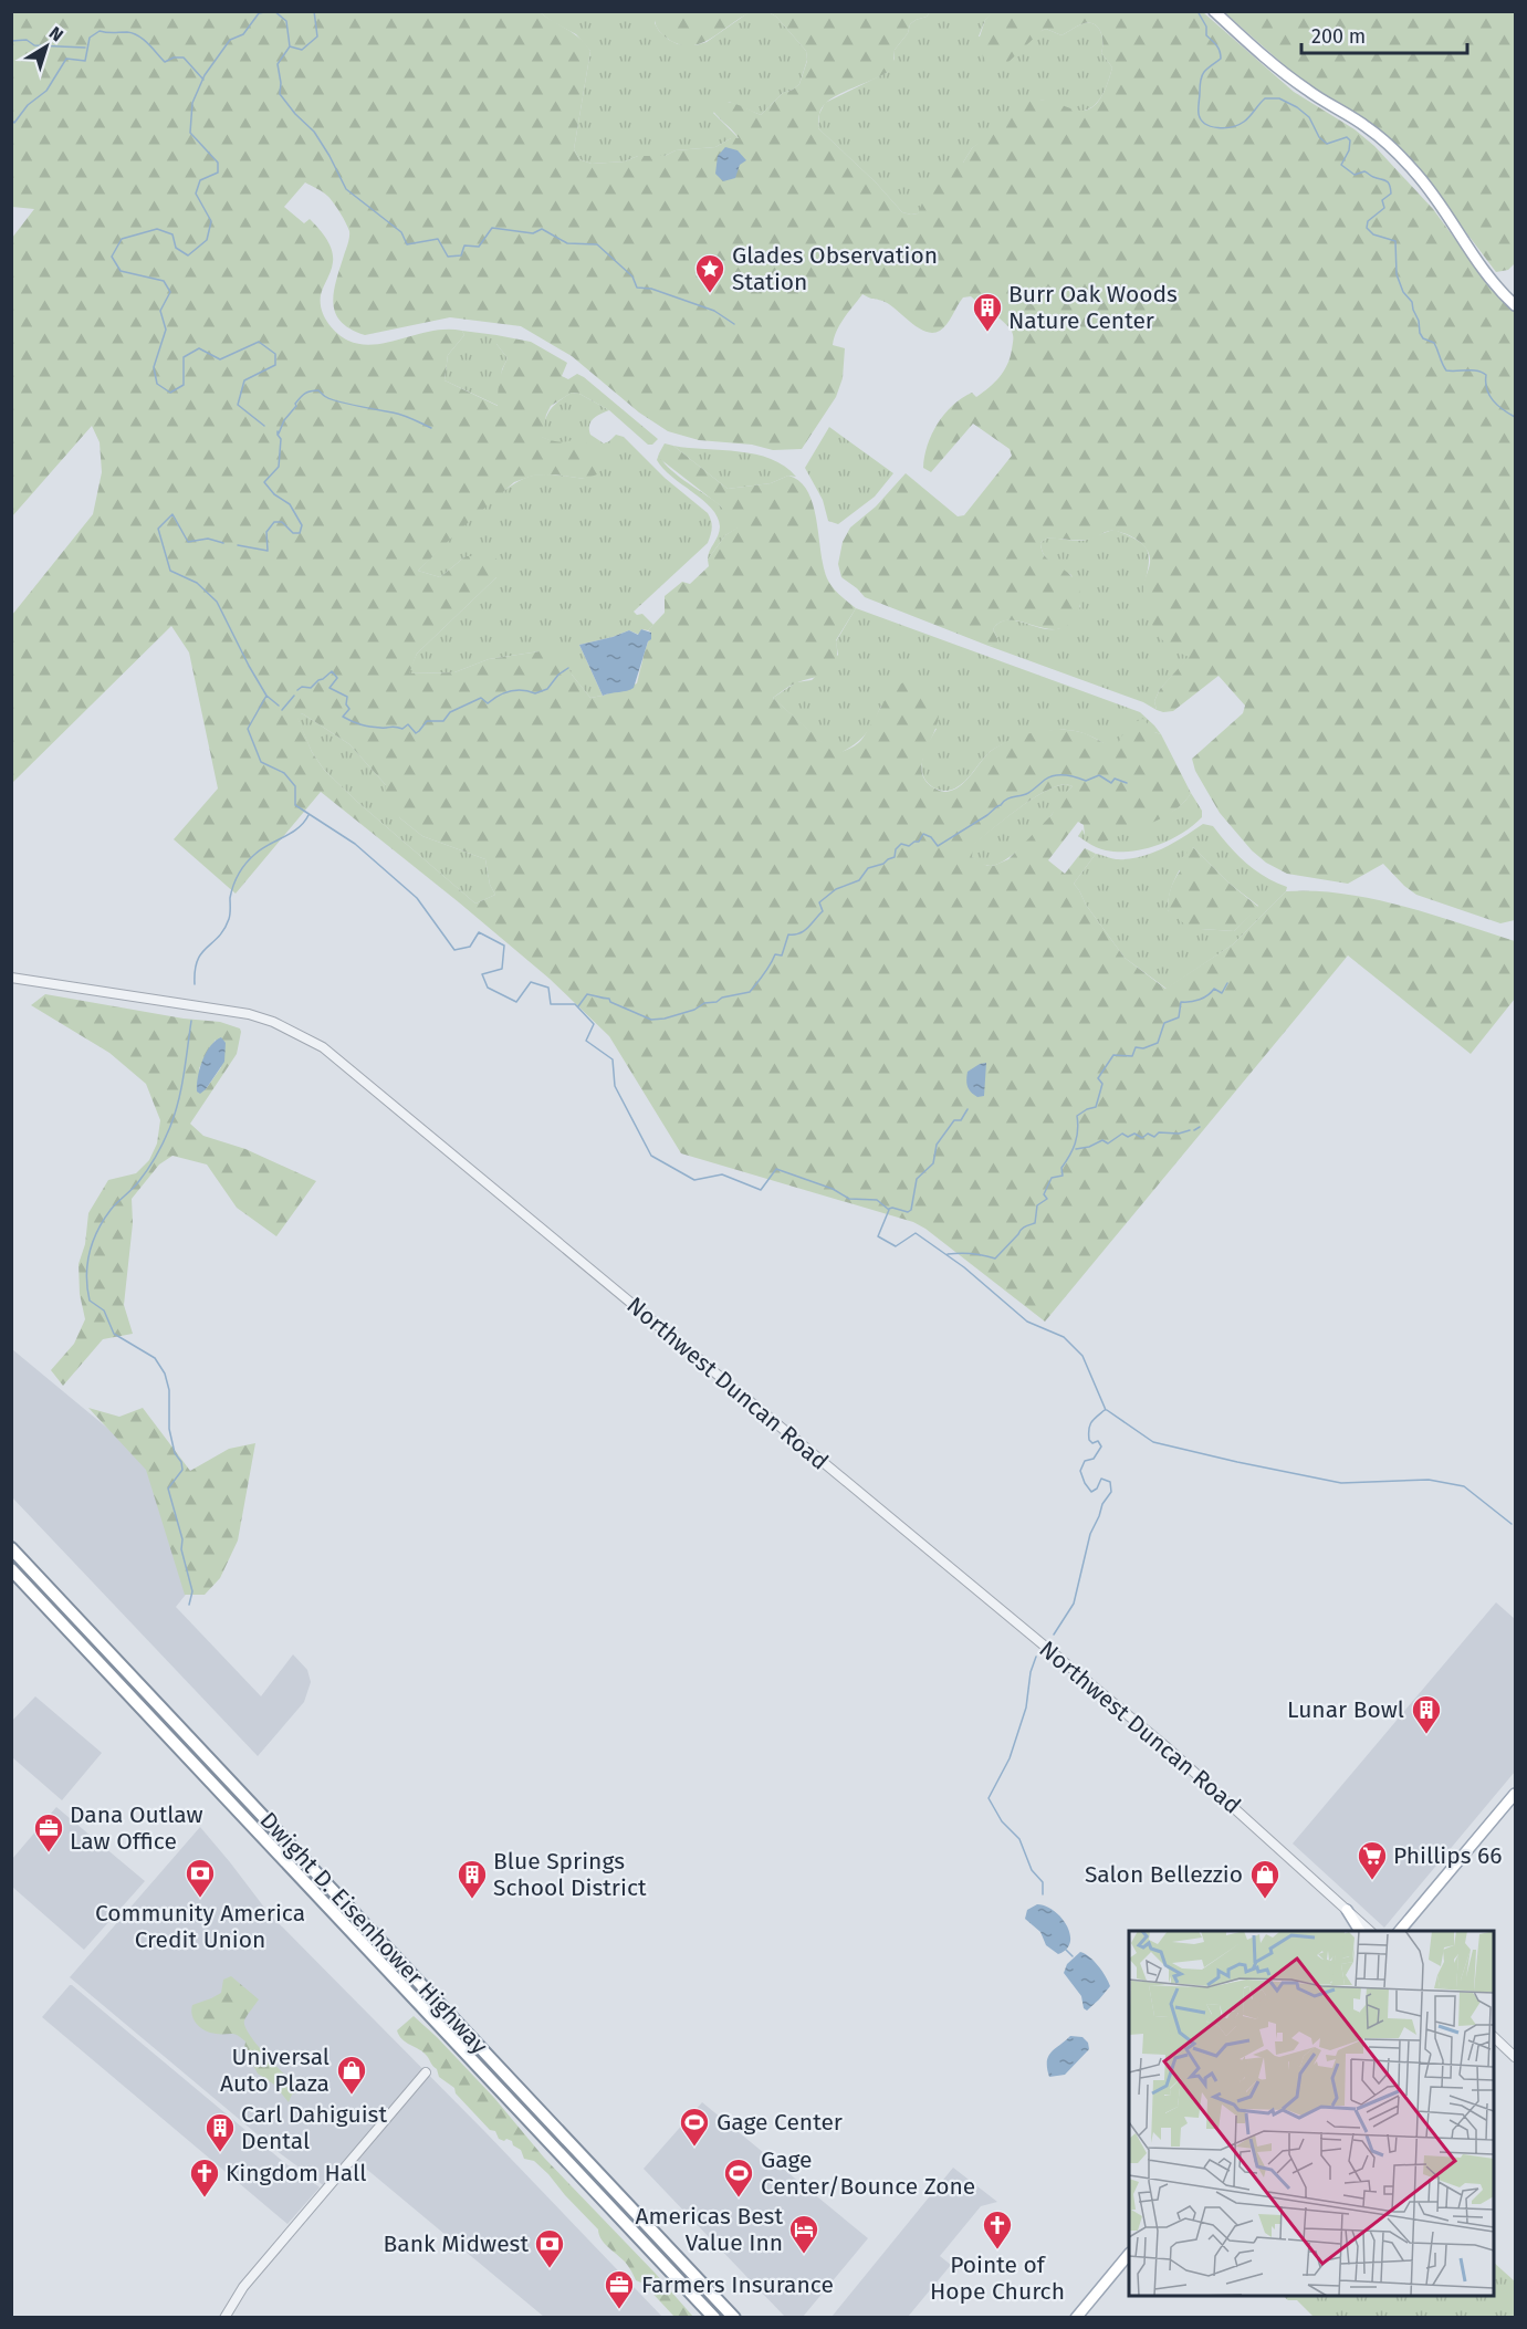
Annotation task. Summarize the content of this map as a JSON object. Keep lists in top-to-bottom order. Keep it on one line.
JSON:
{"streets":{"highway":["Dwight D. Eisenhower Highway"],"street":["Northwest Duncan Road"]},"places":{"place":["Glades Observation Station"],"building":["Burr Oak Woods Nature Center","Lunar Bowl","Blue Springs School District","Carl Dahiguist Dental"],"office":["Dana Outlaw Law Office","Farmers Insurance"],"supermarket":["Phillips 66"],"bank":["Community America Credit Union","Bank Midwest"],"shop":["Salon Bellezzio","Universal Auto Plaza"],"sports":["Gage Center","Gage Center/Bounce Zone"],"church":["Kingdom Hall","Pointe of Hope Church"],"hotel":["Americas Best Value Inn"]},"scale_bar":"200 m","north":"top right"}
